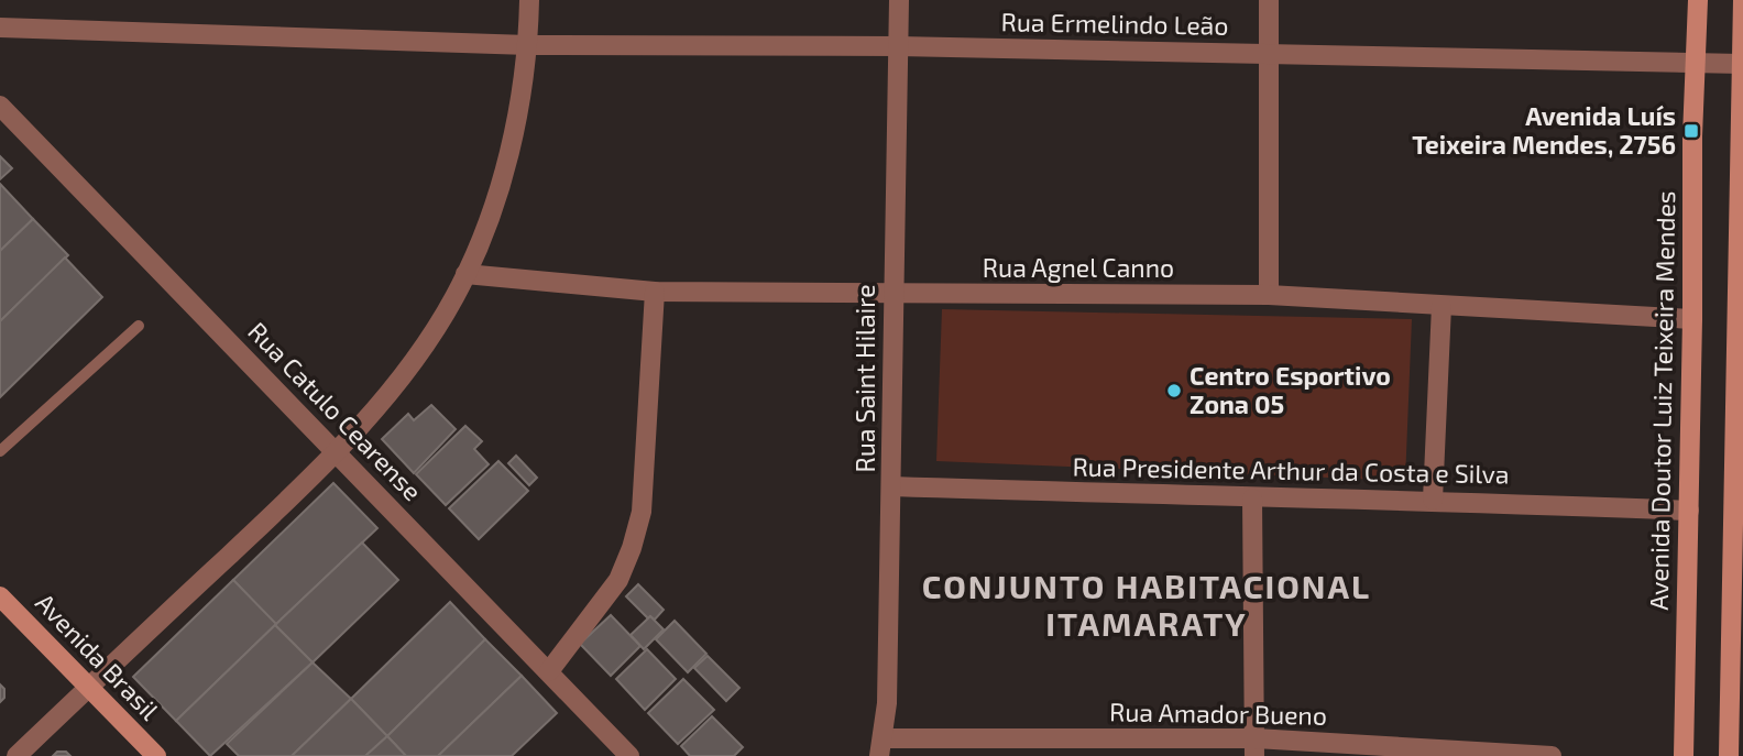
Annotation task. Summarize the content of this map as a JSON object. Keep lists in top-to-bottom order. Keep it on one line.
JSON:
{"streets":{"main road":["Avenida Doutor Luiz Teixeira Mendes","Avenida Brasil"],"street":["Rua Ermelindo Leão","Rua Agnel Canno","Rua Saint Hilaire","Rua Catulo Cearense","Rua Presidente Arthur da Costa e Silva","Rua Amador Bueno"]},"crossings":[["Rua Ermelindo Leão","Rua Saint Hilaire"],["Rua Ermelindo Leão","Avenida Doutor Luiz Teixeira Mendes"],["Rua Agnel Canno","Rua Saint Hilaire"],["Rua Agnel Canno","Avenida Doutor Luiz Teixeira Mendes"],["Rua Saint Hilaire","Rua Presidente Arthur da Costa e Silva"],["Rua Saint Hilaire","Rua Amador Bueno"],["Avenida Doutor Luiz Teixeira Mendes","Rua Presidente Arthur da Costa e Silva"]],"districts":["CONJUNTO HABITACIONAL ITAMARATY"],"places":{"transit":["Avenida Luís Teixeira Mendes, 2756"],"other":["Centro Esportivo Zona 05"]}}
